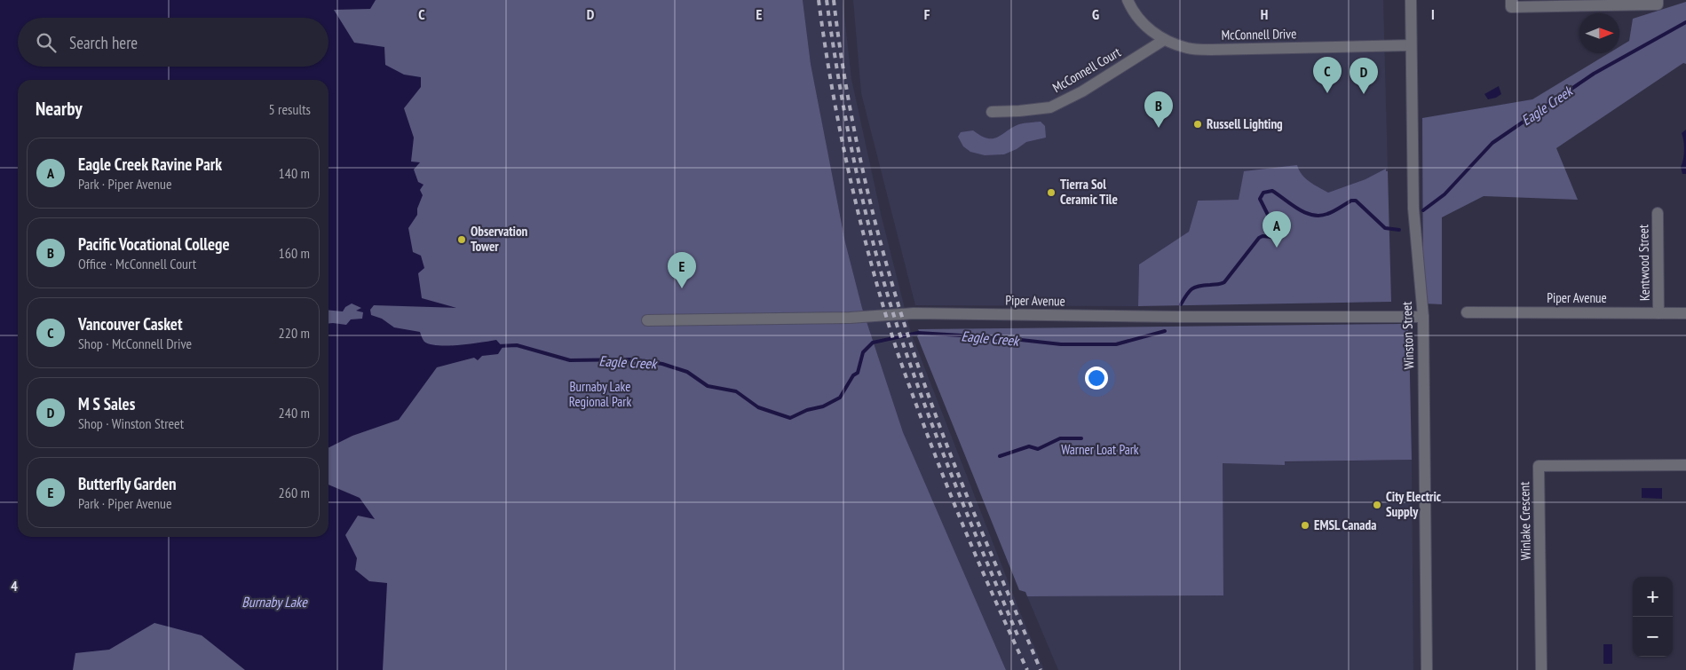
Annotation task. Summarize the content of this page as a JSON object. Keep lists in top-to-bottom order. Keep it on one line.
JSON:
{"streets":{"street":["McConnell Drive","McConnell Court","Kentwood Street","Piper Avenue","Winston Street","Winlake Crescent"]},"crossings":[["McConnell Drive","McConnell Court"],["McConnell Drive","Winston Street"],["Kentwood Street","Piper Avenue"],["Piper Avenue","Winston Street"]],"water":["Eagle Creek","Burnaby Lake"],"parks":["Burnaby Lake Regional Park","Warner Loat Park"],"places":["Russell Lighting","Tierra Sol Ceramic Tile","Observation Tower","City Electric Supply","EMSL Canada"],"north":"right","page":{"search":"Search here","pins":["C","D","B","A","E"],"heading":["Nearby","5 results"],"list":[{"mark":"A","name":"Eagle Creek Ravine Park","note":"Park · Piper Avenue","value":"140 m"},{"mark":"B","name":"Pacific Vocational College","note":"Office · McConnell Court","value":"160 m"},{"mark":"C","name":"Vancouver Casket","note":"Shop · McConnell Drive","value":"220 m"},{"mark":"D","name":"M S Sales","note":"Shop · Winston Street","value":"240 m"},{"mark":"E","name":"Butterfly Garden","note":"Park · Piper Avenue","value":"260 m"}],"map_buttons":["+","−"]},"grid":{"columns":["C","D","E","F","G","H","I"],"rows":["4"]}}
